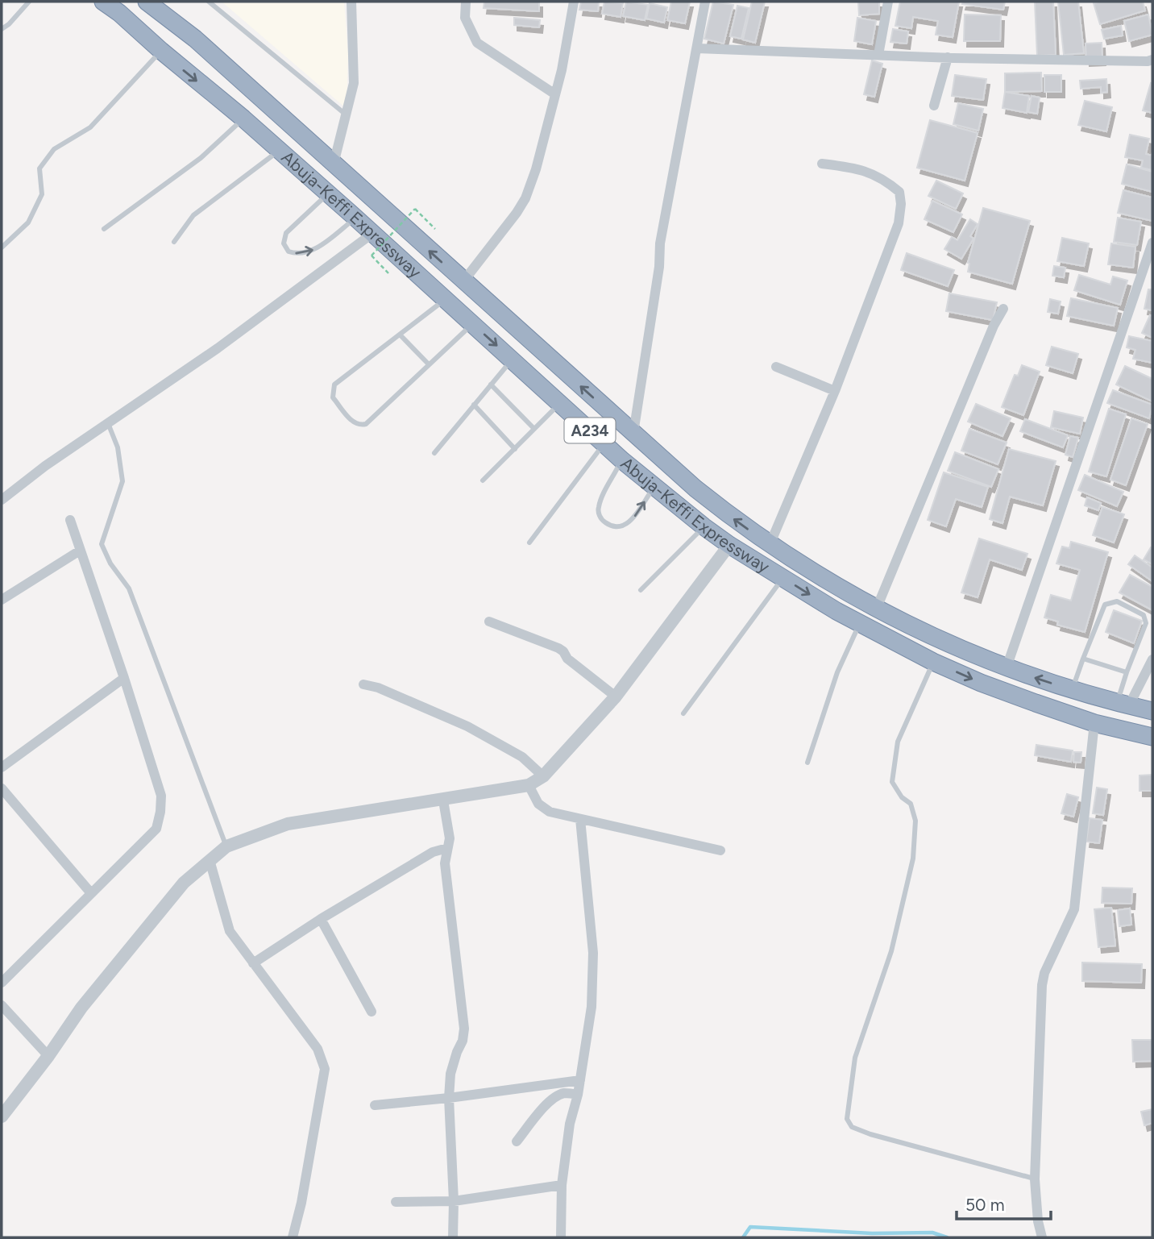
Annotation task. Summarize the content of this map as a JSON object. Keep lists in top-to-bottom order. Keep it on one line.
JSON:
{"streets":{"highway":["Abuja-Keffi Expressway","A234"]},"scale_bar":"50 m"}
